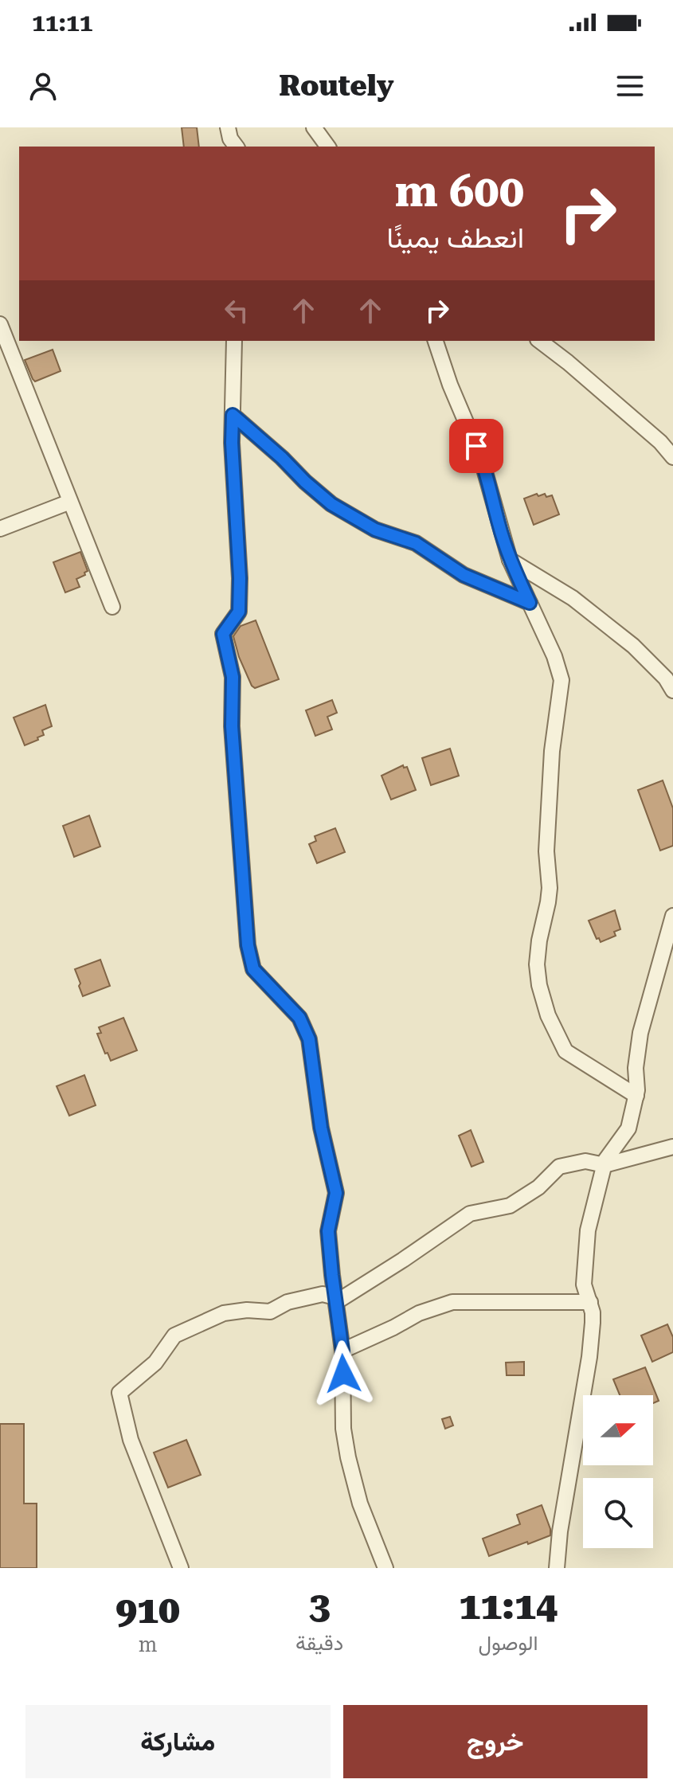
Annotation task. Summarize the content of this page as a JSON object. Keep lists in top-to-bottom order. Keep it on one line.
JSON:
{"north":"right","page":{"status":"11:11","header":"Routely","turn":["600 m","انعطف يمينًا"],"eta":["11:14","الوصول","3","دقيقة","910","m"],"buttons":["خروج","مشاركة"]}}
